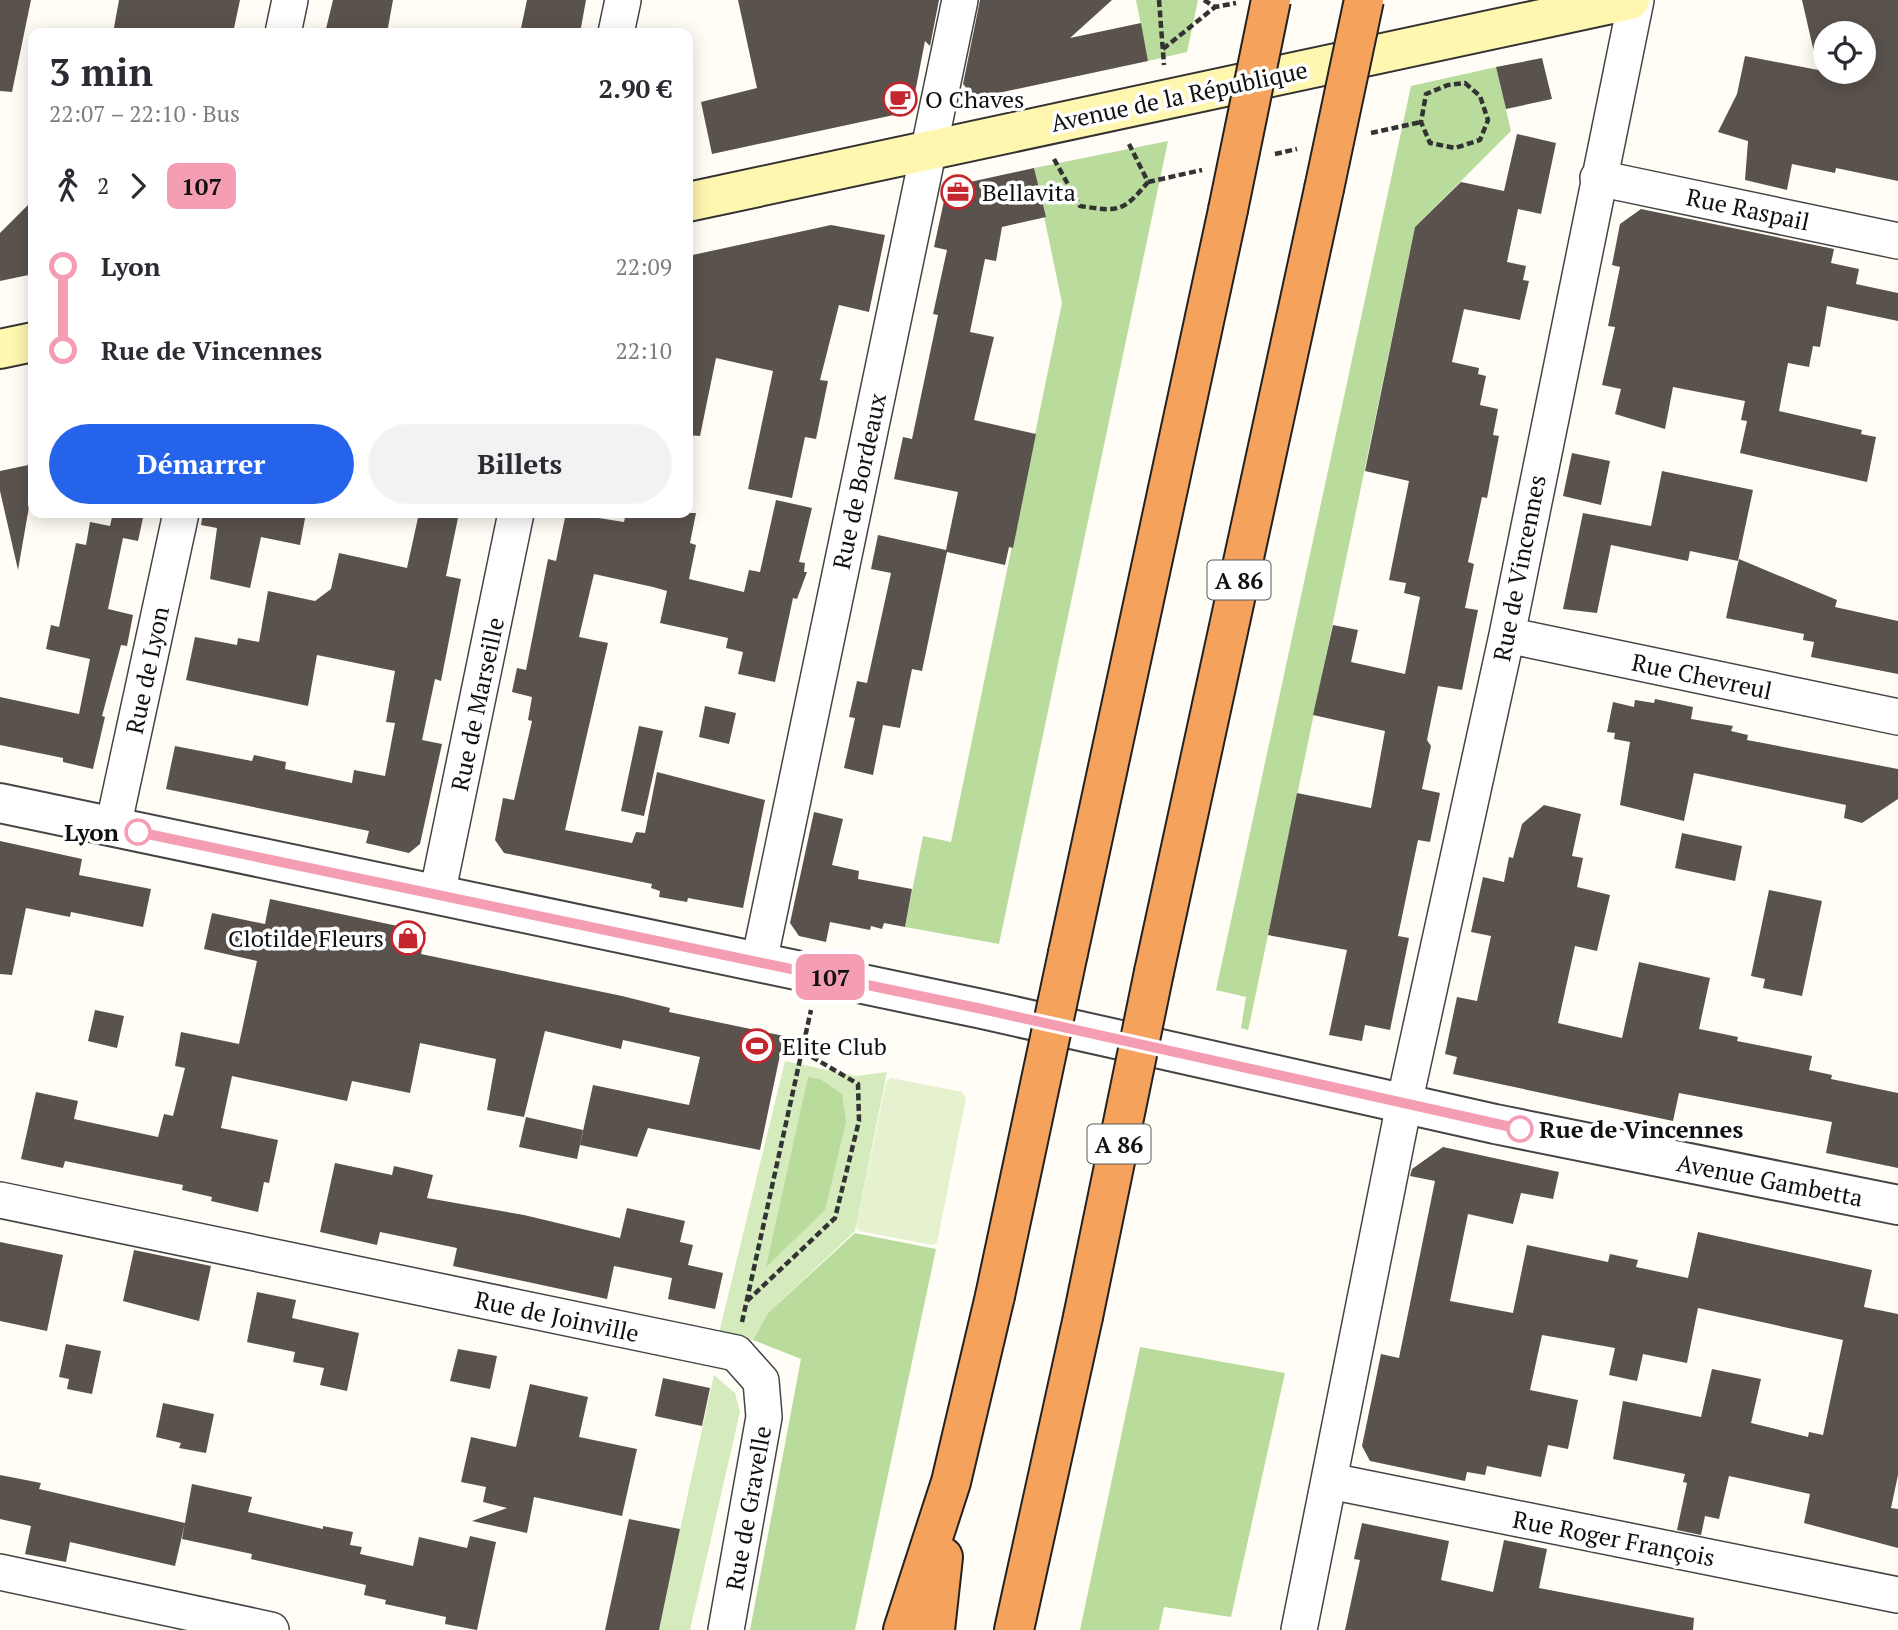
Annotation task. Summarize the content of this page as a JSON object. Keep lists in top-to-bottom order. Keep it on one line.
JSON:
{"streets":{"highway":["A 86"],"main road":["Avenue de la République"],"street":["Rue Raspail","Rue de Bordeaux","Rue de Vincennes","Rue de Lyon","Rue Chevreul","Rue de Marseille","Avenue Gambetta","Rue de Joinville","Rue de Gravelle","Rue Roger François"]},"crossings":[["Avenue de la République","Rue de Bordeaux"],["Rue Raspail","Rue de Vincennes"],["Rue de Bordeaux","Avenue Gambetta"],["Rue de Vincennes","Rue Chevreul"],["Rue de Vincennes","Avenue Gambetta"],["Rue de Vincennes","Rue Roger François"],["Rue de Lyon","Avenue Gambetta"],["Rue de Marseille","Avenue Gambetta"],["Rue de Joinville","Rue de Gravelle"]],"places":{"cafe":["O Chaves"],"office":["Bellavita"],"other":["Lyon","Rue de Vincennes"],"shop":["Clotilde Fleurs"],"sports":["Elite Club"]},"lines":["bus line 107"],"page":{"on_map":"107","heading":["3 min","22:07 – 22:10 · Bus","2.90 €"],"legs":["2","107"],"list":[{"name":"Lyon","value":"22:09"},{"name":"Rue de Vincennes","value":"22:10"}],"buttons":["Démarrer","Billets"]}}
